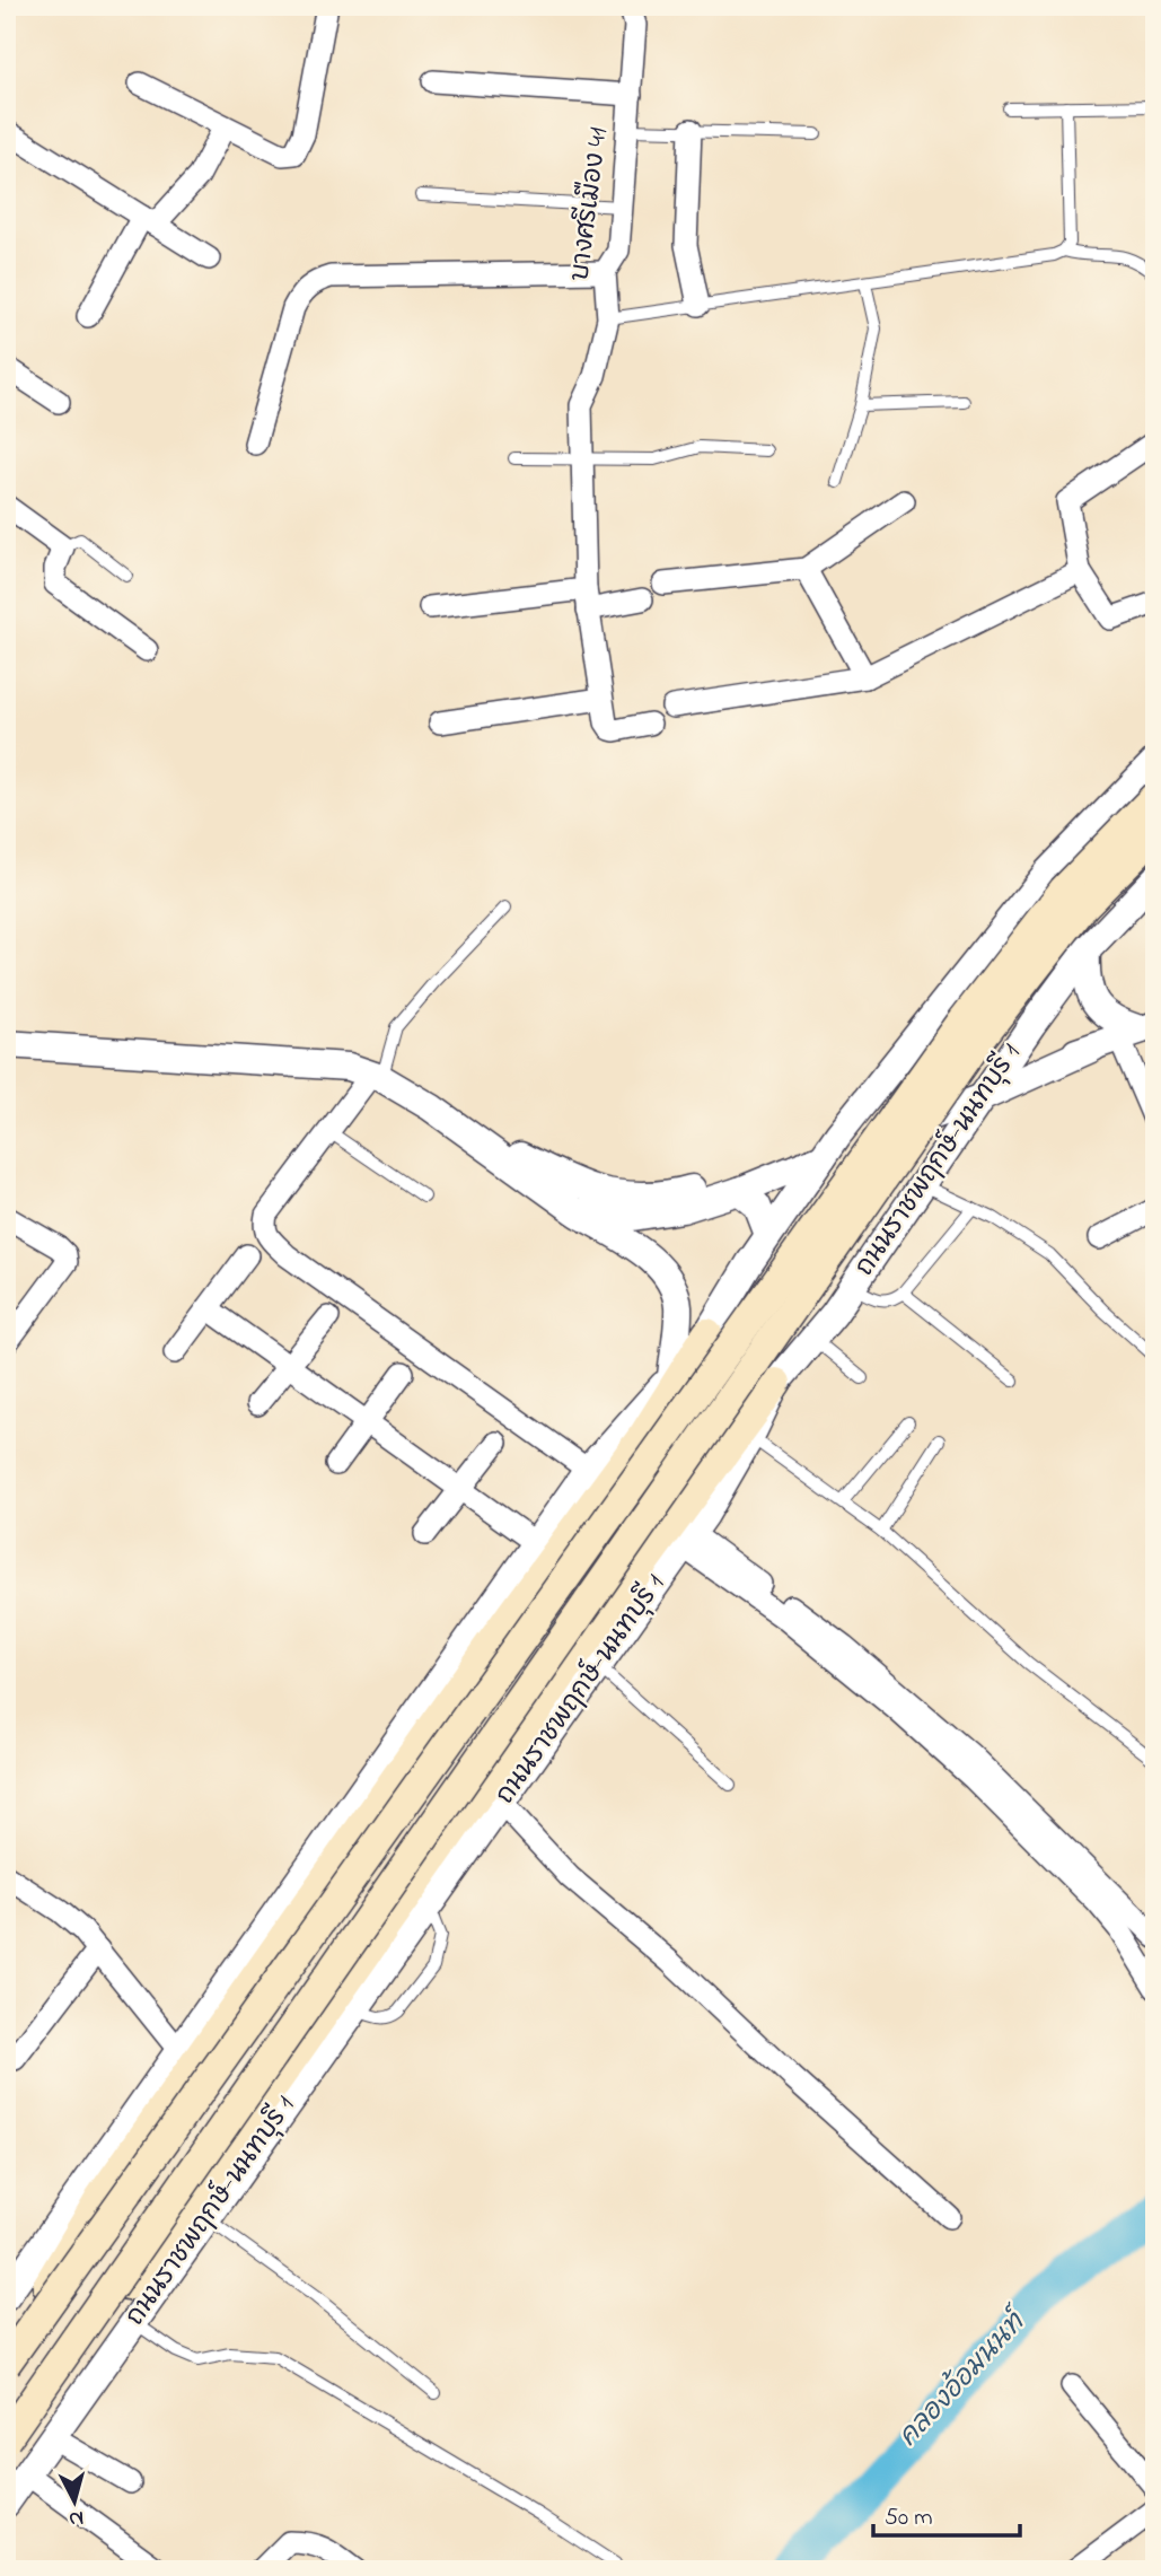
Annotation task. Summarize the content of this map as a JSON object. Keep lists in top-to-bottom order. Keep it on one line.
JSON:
{"streets":{"main road":["ถนนราชพฤกษ์-นนทบุรี 1"],"street":["บางศรีเมือง 41"]},"water":["คลองอ้อมนนท์"],"scale_bar":"50 m","north":"bottom"}
